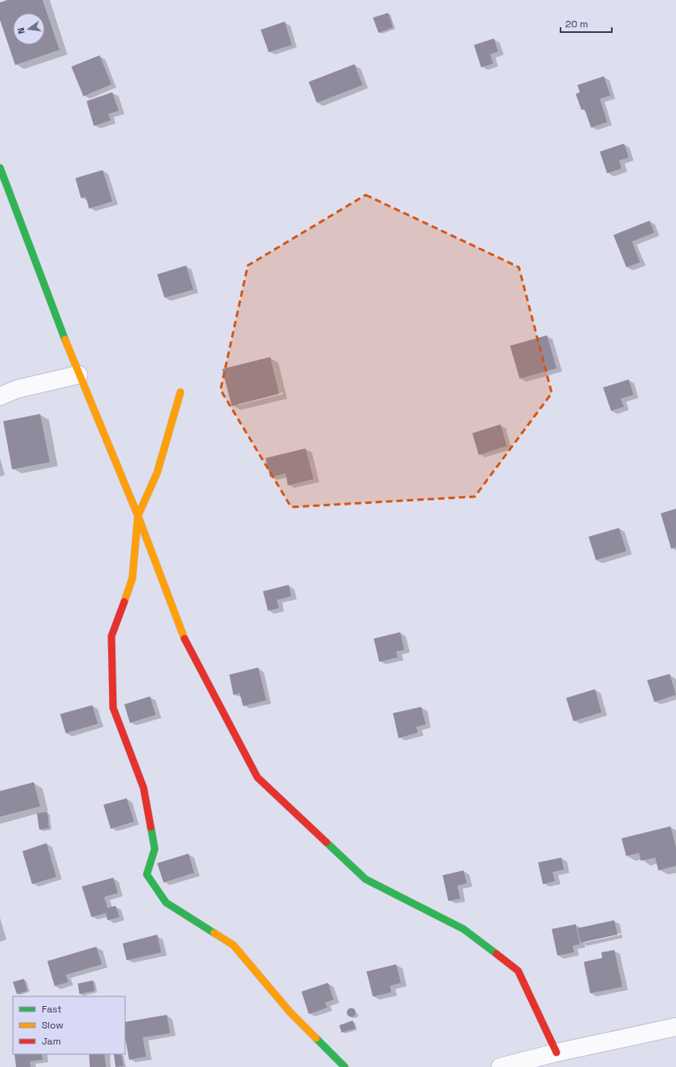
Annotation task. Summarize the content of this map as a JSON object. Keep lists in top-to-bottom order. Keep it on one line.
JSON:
{"legend":["Fast","Slow","Jam"],"scale_bar":"20 m","north":"left"}
